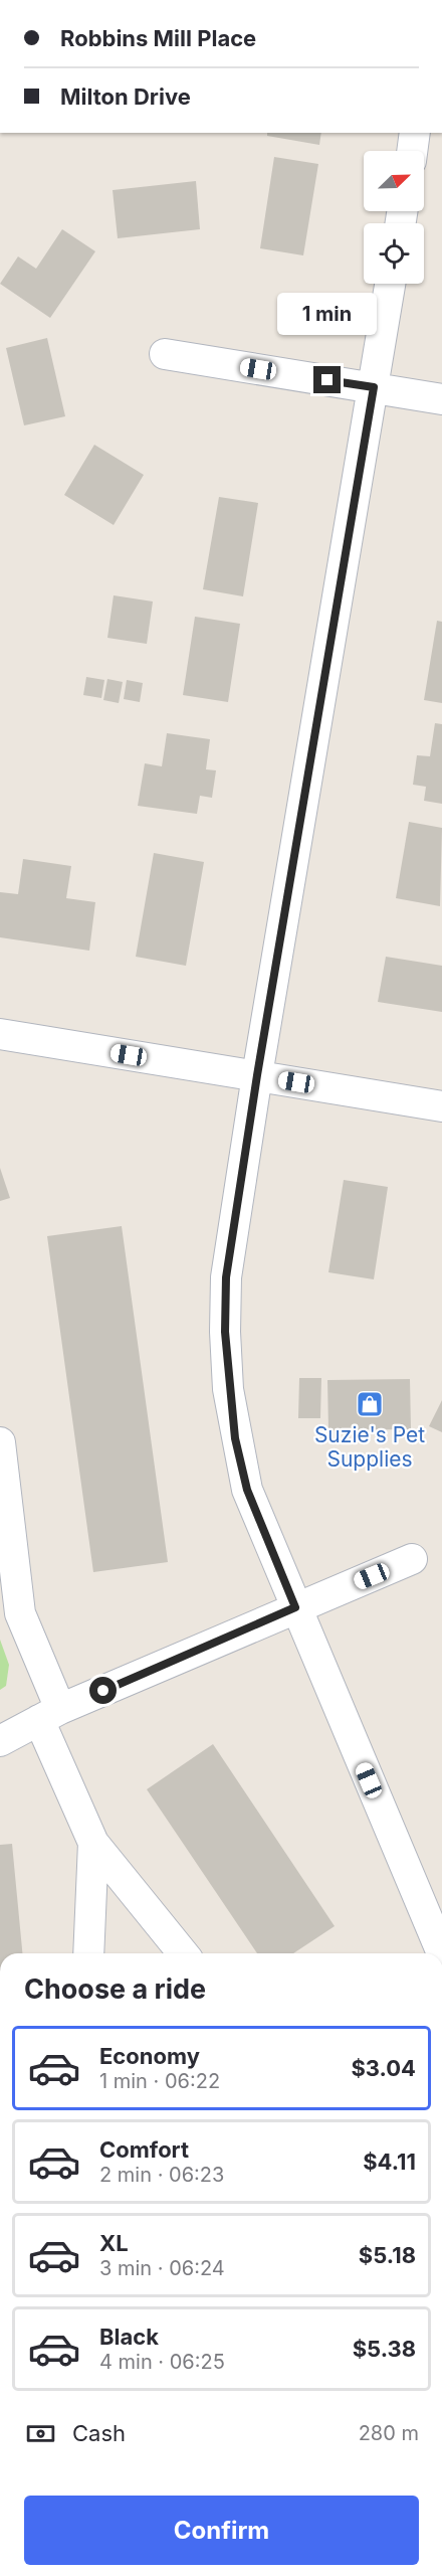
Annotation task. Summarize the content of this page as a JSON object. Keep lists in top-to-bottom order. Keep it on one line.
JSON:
{"places":{"shop":["Suzie's Pet Supplies"]},"north":"top right","page":{"banner":["Robbins Mill Place","Milton Drive"],"bubble":"1 min","heading":"Choose a ride","list":[{"name":"Economy","note":"1 min · 06:22","value":"$3.04"},{"name":"Comfort","note":"2 min · 06:23","value":"$4.11"},{"name":"XL","note":"3 min · 06:24","value":"$5.18"},{"name":"Black","note":"4 min · 06:25","value":"$5.38"}],"pay":["Cash","280 m"],"buttons":"Confirm"}}
